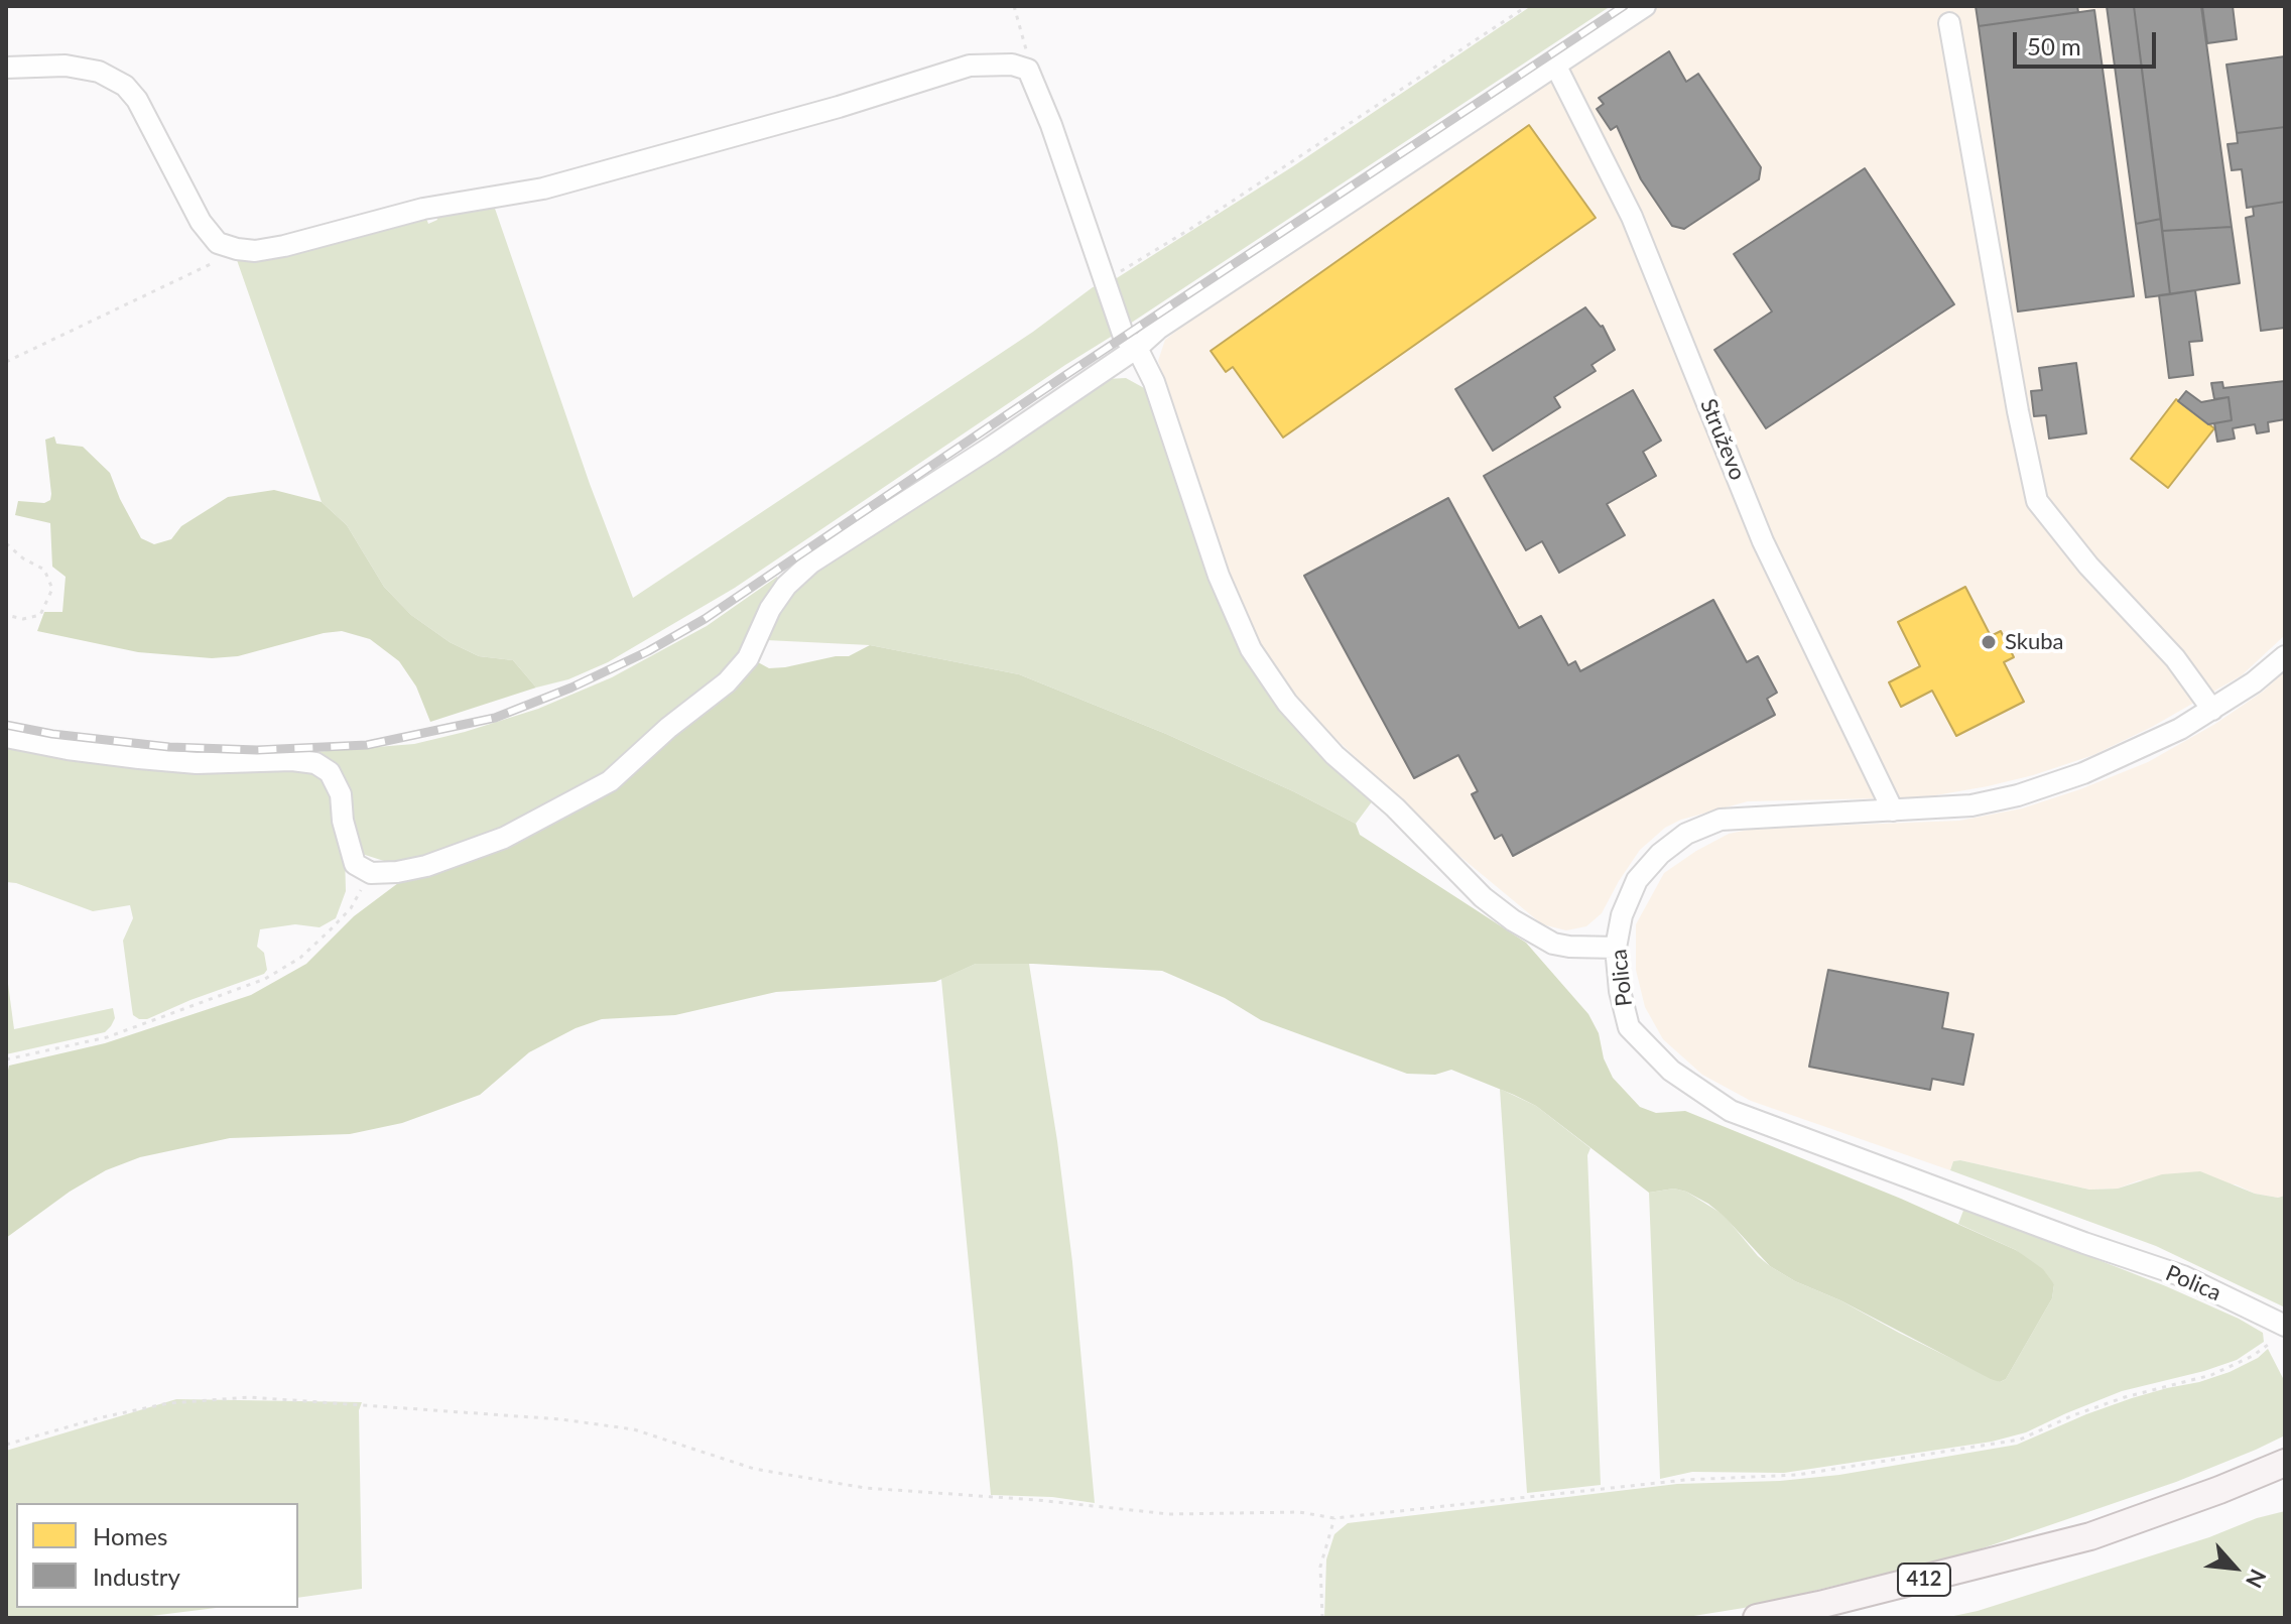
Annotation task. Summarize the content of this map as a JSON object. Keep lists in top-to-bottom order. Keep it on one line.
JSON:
{"streets":{"main road":["412"],"street":["Struževo","Polica"]},"crossings":[["Struževo","Polica"]],"places":["Skuba"],"legend":["Homes","Industry"],"scale_bar":"50 m","north":"bottom right"}
